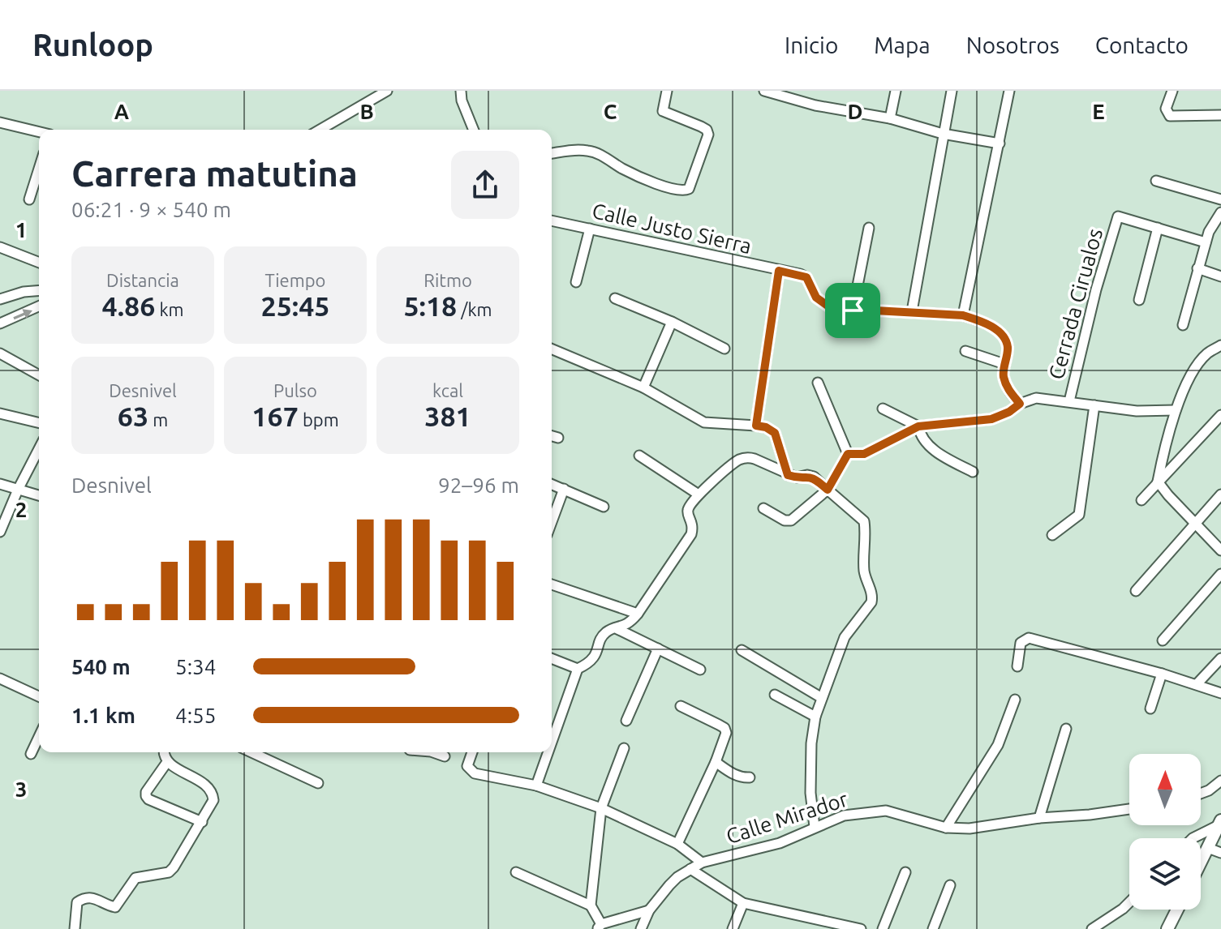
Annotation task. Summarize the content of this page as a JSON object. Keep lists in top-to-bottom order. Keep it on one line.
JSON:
{"streets":{"street":["Calle Justo Sierra","Cerrada Cirualos","Calle Mirador"]},"north":"top","page":{"header":"Runloop","nav":["Inicio","Mapa","Nosotros","Contacto"],"heading":["Carrera matutina","06:21 · 9 × 540 m"],"stats":[["Distancia","4.86 km"],["Tiempo","25:45"],["Ritmo","5:18 /km"],["Desnivel","63 m"],["Pulso","167 bpm"],["kcal","381"]],"chart":["Desnivel","92–96 m"],"list":[{"name":"540 m","note":"5:34"},{"name":"1.1 km","note":"4:55"}]},"grid":{"columns":["A","B","C","D","E"],"rows":["1","2","3"]}}
